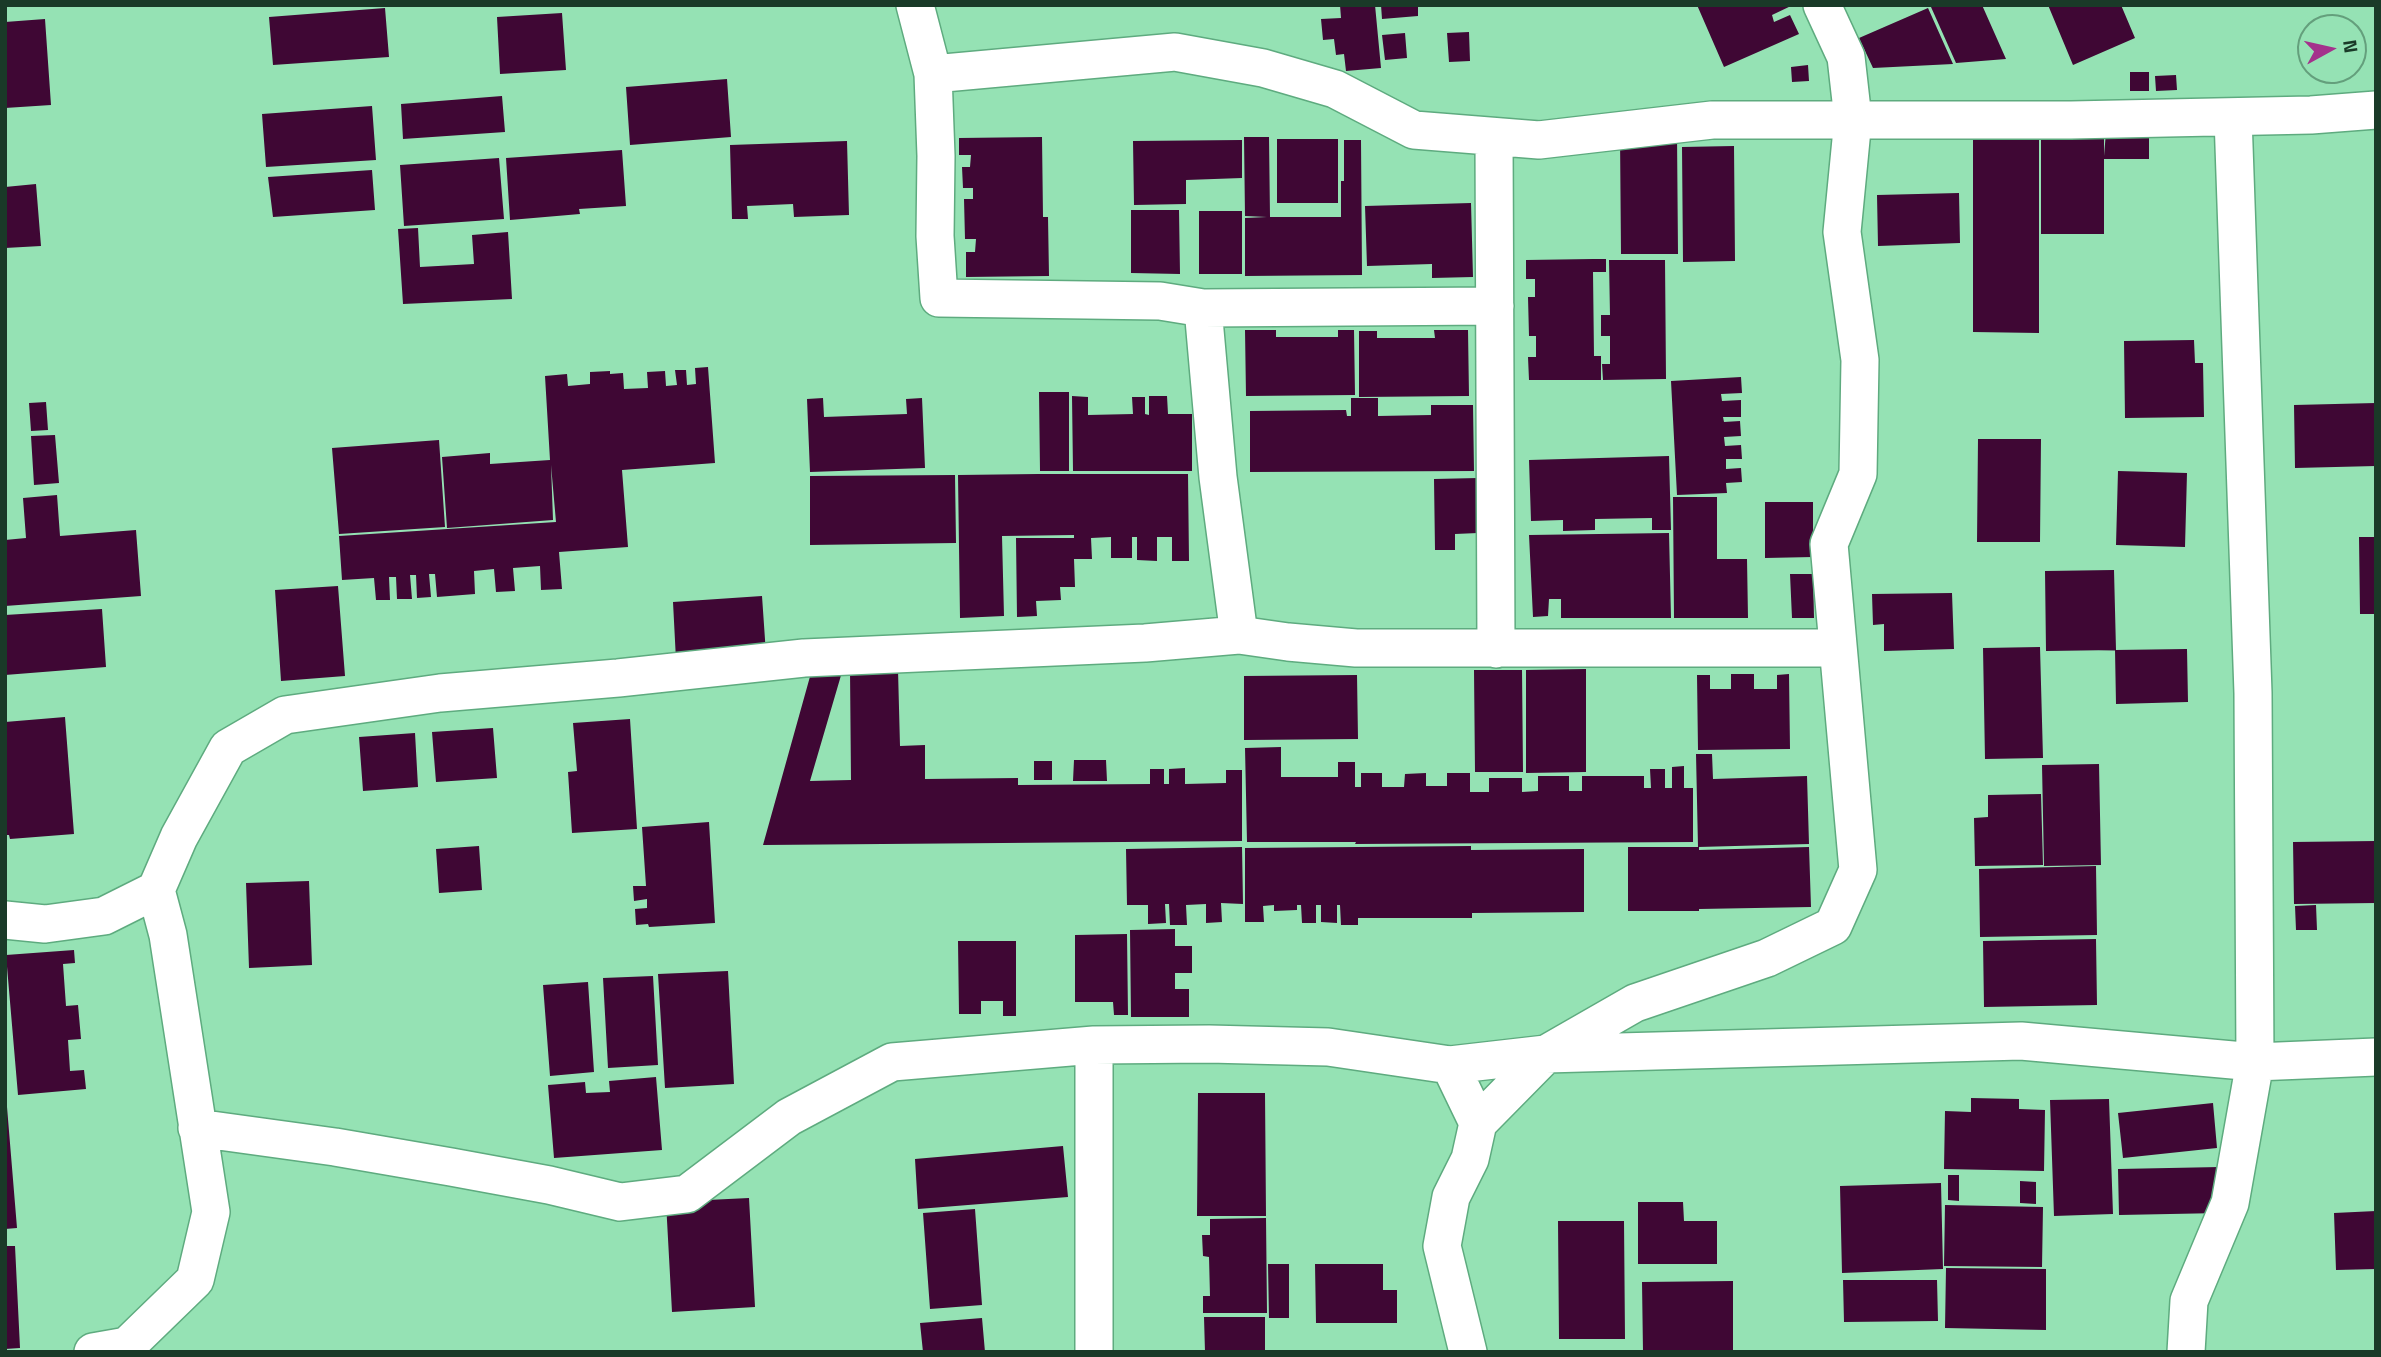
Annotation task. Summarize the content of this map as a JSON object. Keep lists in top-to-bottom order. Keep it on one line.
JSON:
{"north":"right"}
